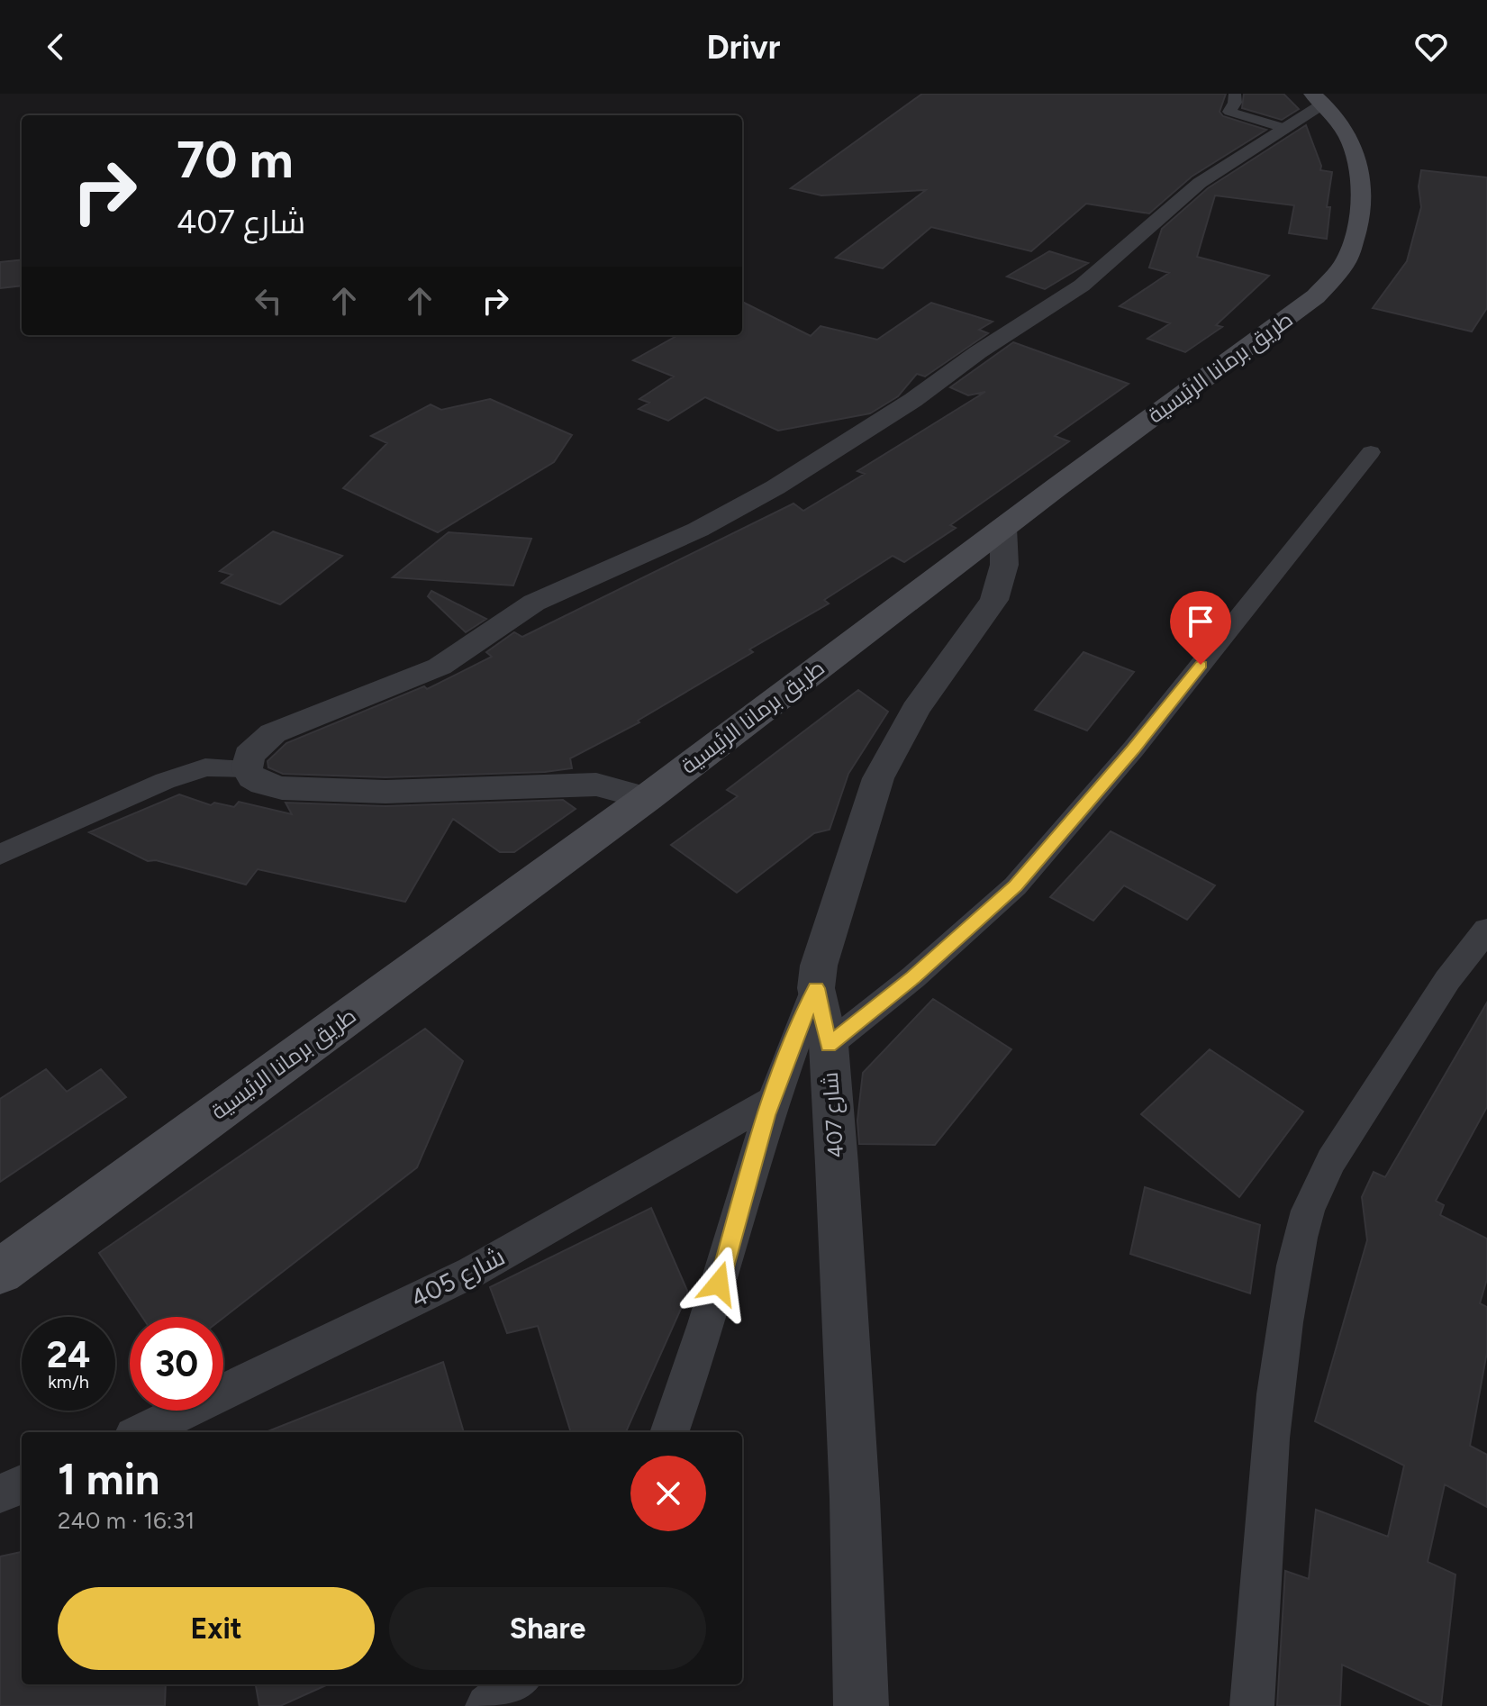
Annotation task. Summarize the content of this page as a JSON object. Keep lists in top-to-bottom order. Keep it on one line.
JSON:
{"streets":{"main road":["طريق برمانا الرئيسية"],"street":["شارع 407","شارع 405"]},"crossings":[["طريق برمانا الرئيسية","شارع 407"]],"page":{"header":"Drivr","turn":["70 m","شارع 407"],"speed":"24 km/h","limit":"30","heading":["1 min","240 m · 16:31"],"buttons":["Exit","Share"]}}
